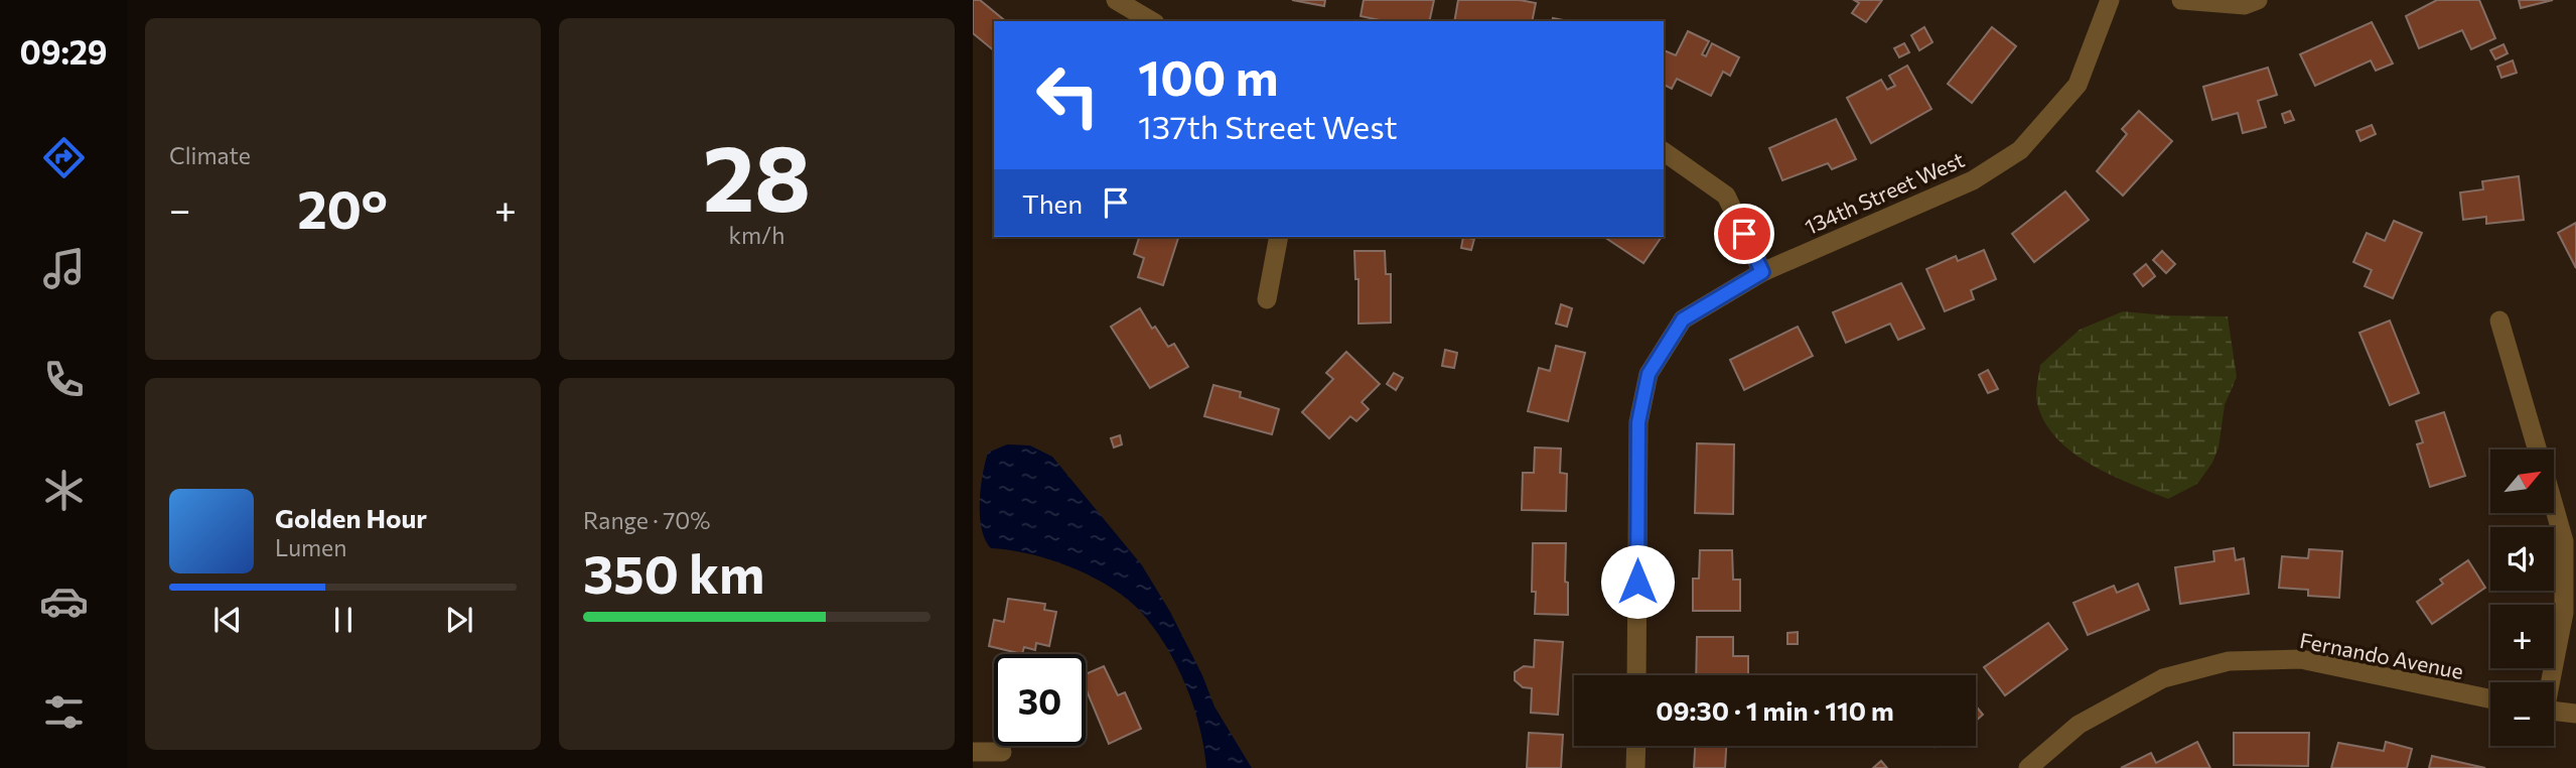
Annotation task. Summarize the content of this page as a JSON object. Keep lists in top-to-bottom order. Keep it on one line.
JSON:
{"streets":{"street":["134th Street West","Fernando Avenue"]},"north":"top right","page":{"tabs":"09:29","tile":["Climate",["28","km/h"],["Range · 70%","350 km"]],"turn":["100 m","137th Street West"],"then":"Then","heat":["−","20°","+"],"map_buttons":["+","−"],"song":["Golden Hour","Lumen"],"limit":"30","trip":"09:30 · 1 min · 110 m"}}
